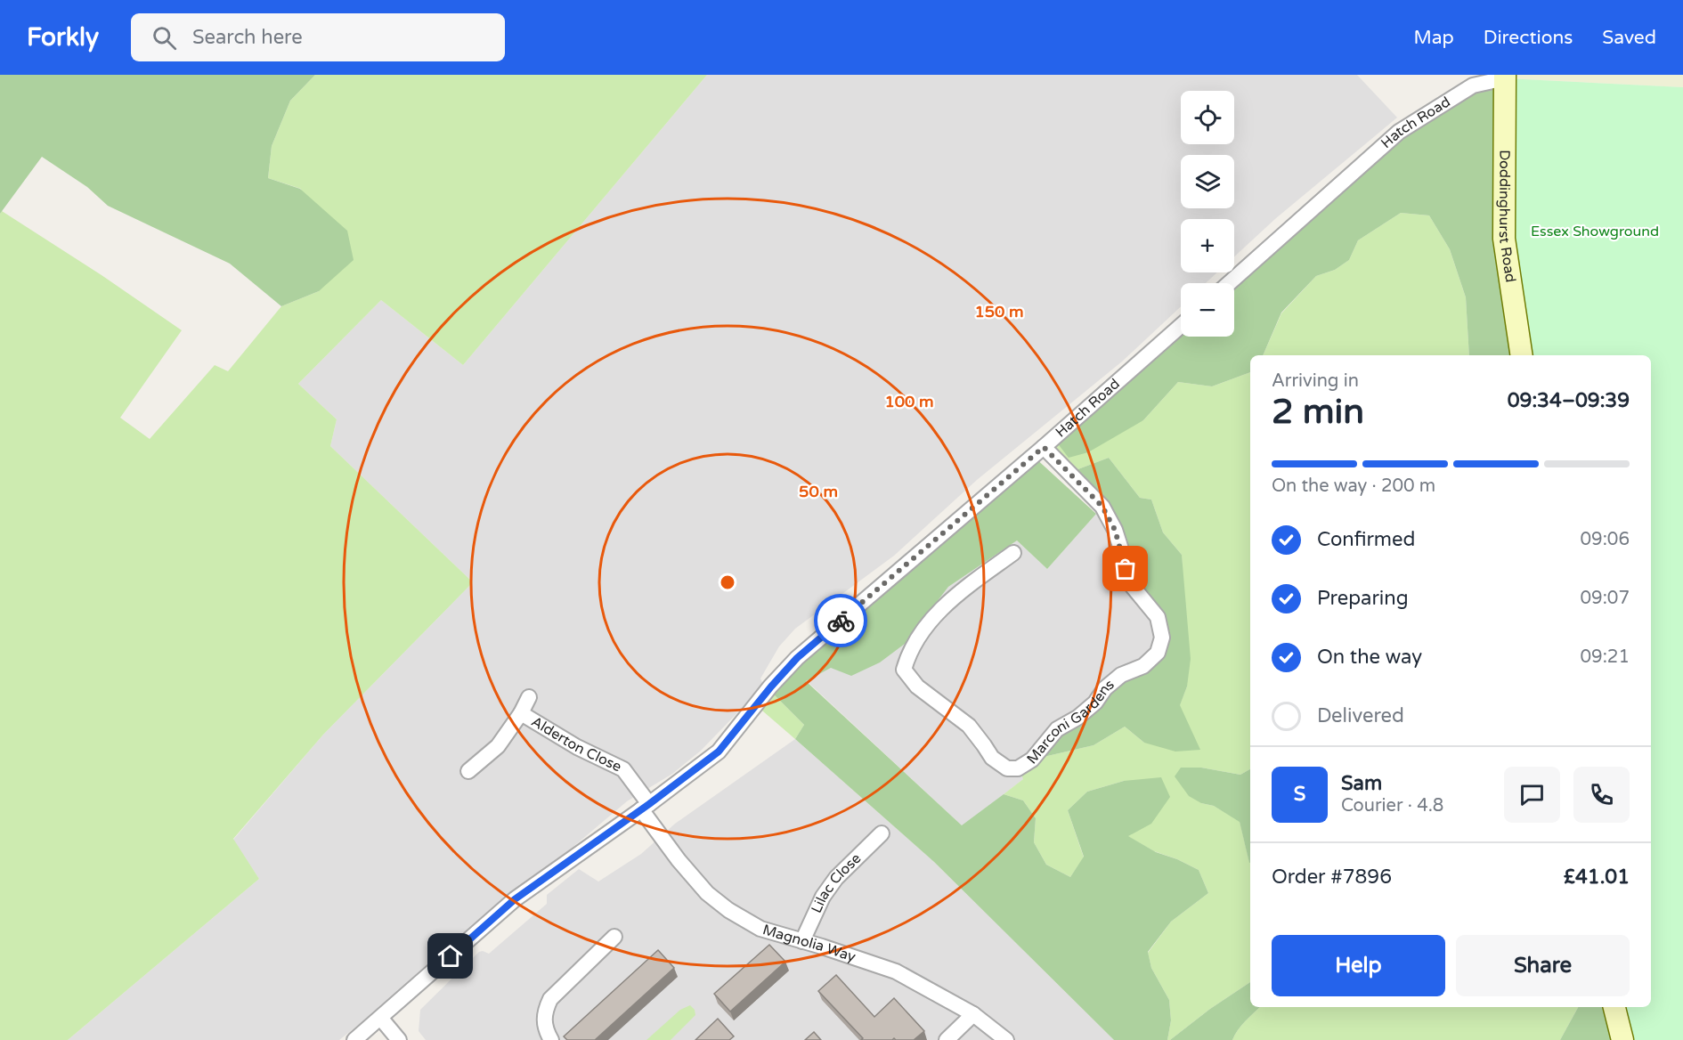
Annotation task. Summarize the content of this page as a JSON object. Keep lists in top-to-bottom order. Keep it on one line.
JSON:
{"streets":{"street":["Hatch Road","Doddinghurst Road","Marconi Gardens","Alderton Close","Lilac Close","Magnolia Way"]},"crossings":[["Hatch Road","Doddinghurst Road"],["Hatch Road","Marconi Gardens"],["Hatch Road","Alderton Close"],["Hatch Road","Magnolia Way"],["Alderton Close","Magnolia Way"],["Lilac Close","Magnolia Way"]],"parks":["Essex Showground"],"page":{"header":"Forkly","search":"Search here","nav":["Map","Directions","Saved"],"map_buttons":["+","−"],"heading":["2 min","Arriving in","09:34–09:39"],"panel":["Sam","Courier · 4.8","Order #7896","£41.01"],"bar":"On the way · 200 m","list":[["Confirmed","09:06"],["Preparing","09:07"],["On the way","09:21"],"Delivered"],"round":"S","buttons":["Help","Share"]},"rings":["150 m","100 m","50 m"]}
